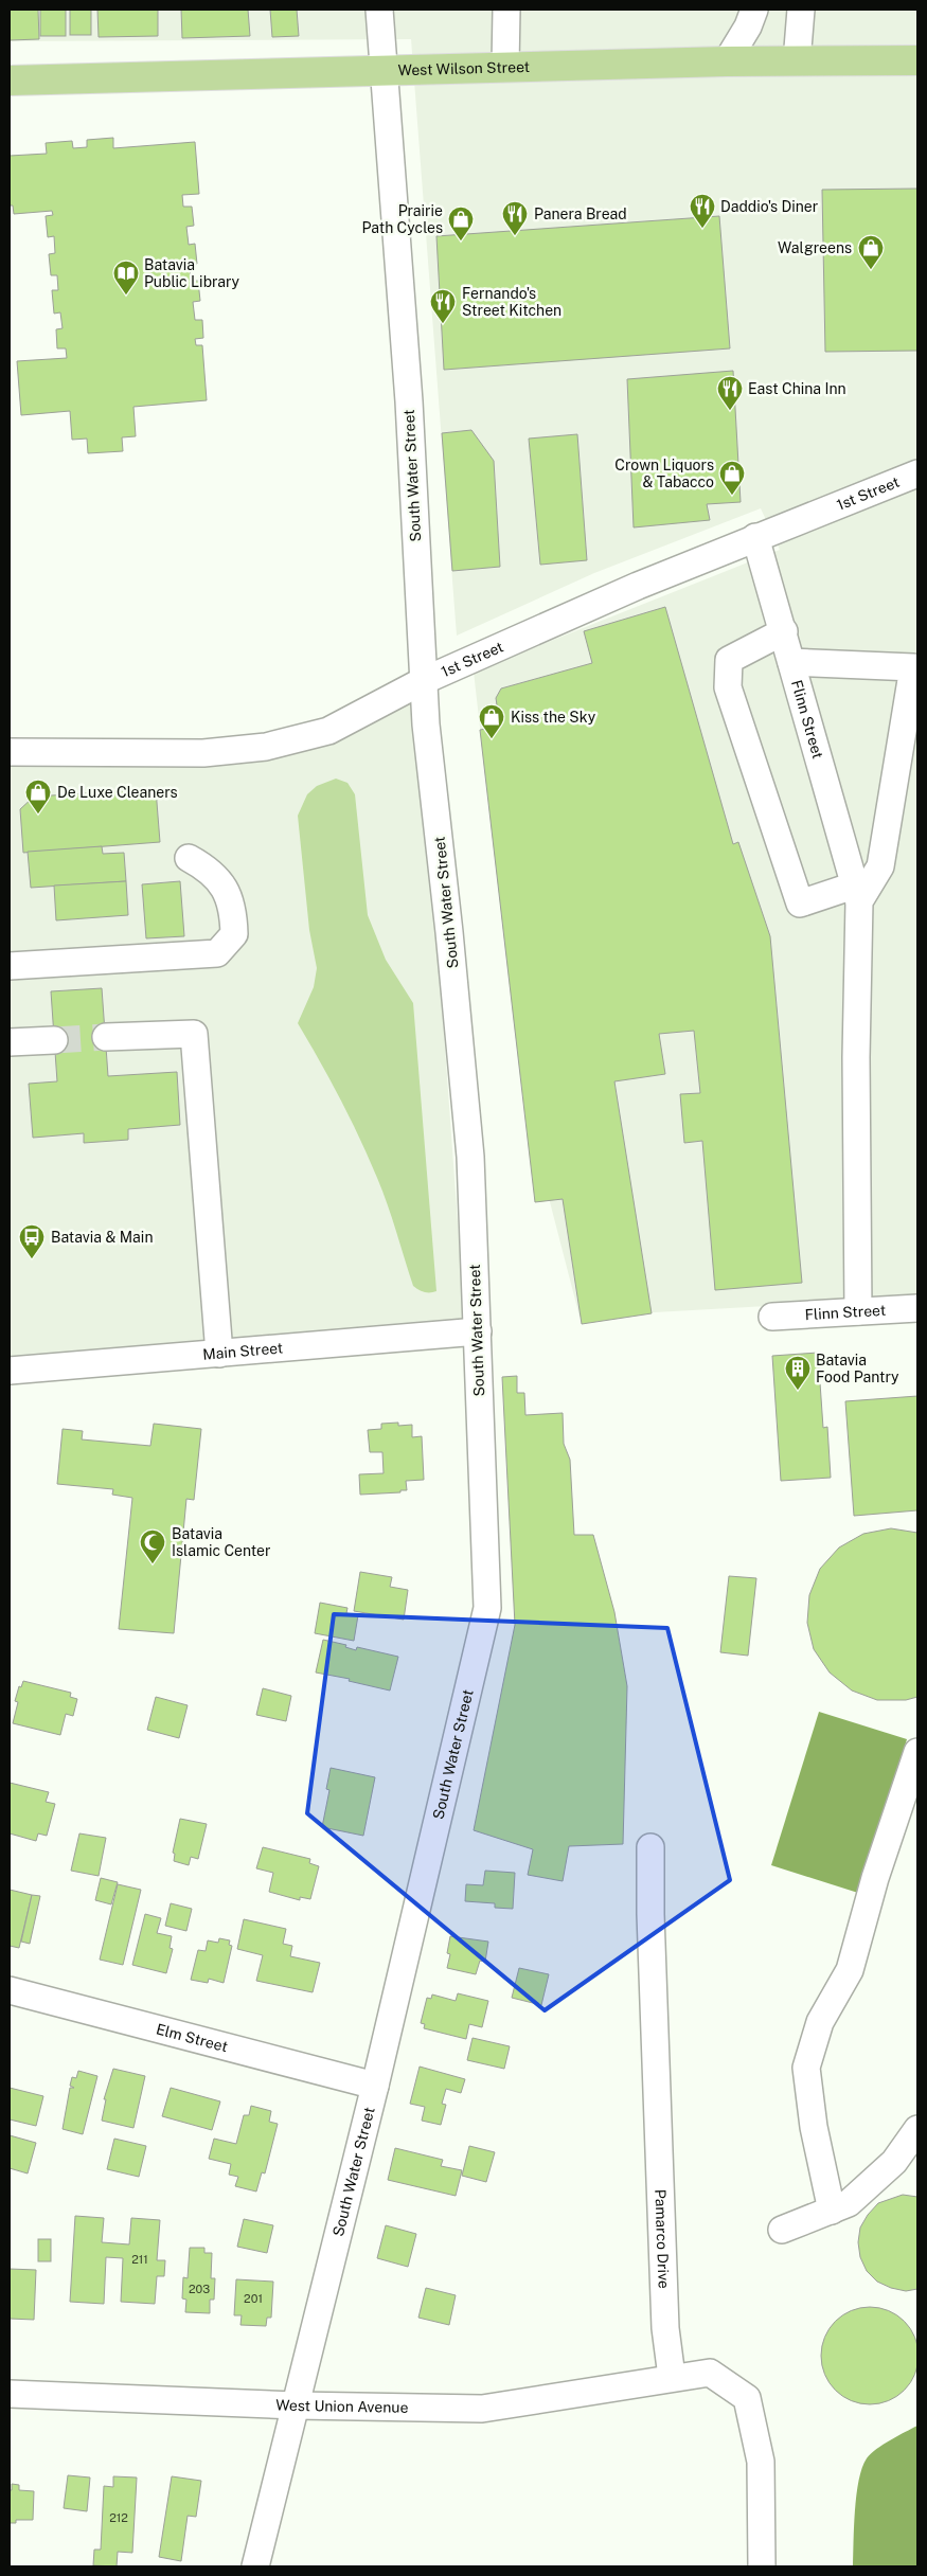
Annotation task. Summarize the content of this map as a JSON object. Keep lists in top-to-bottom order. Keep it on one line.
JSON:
{"streets":{"main road":["West Wilson Street"],"street":["South Water Street","1st Street","Flinn Street","Main Street","Elm Street","Pamarco Drive","West Union Avenue"]},"crossings":[["West Wilson Street","South Water Street"],["South Water Street","1st Street"],["South Water Street","Main Street"],["South Water Street","Elm Street"],["South Water Street","West Union Avenue"],["1st Street","Flinn Street"],["Pamarco Drive","West Union Avenue"]],"places":{"restaurant":["Daddio's Diner","Panera Bread","Fernando's Street Kitchen","East China Inn"],"shop":["Prairie Path Cycles","Walgreens","Crown Liquors & Tabacco","Kiss the Sky","De Luxe Cleaners"],"library":["Batavia Public Library"],"bus stop":["Batavia & Main"],"building":["Batavia Food Pantry"],"mosque":["Batavia Islamic Center"]},"house_numbers":["211","203","201","212"]}
